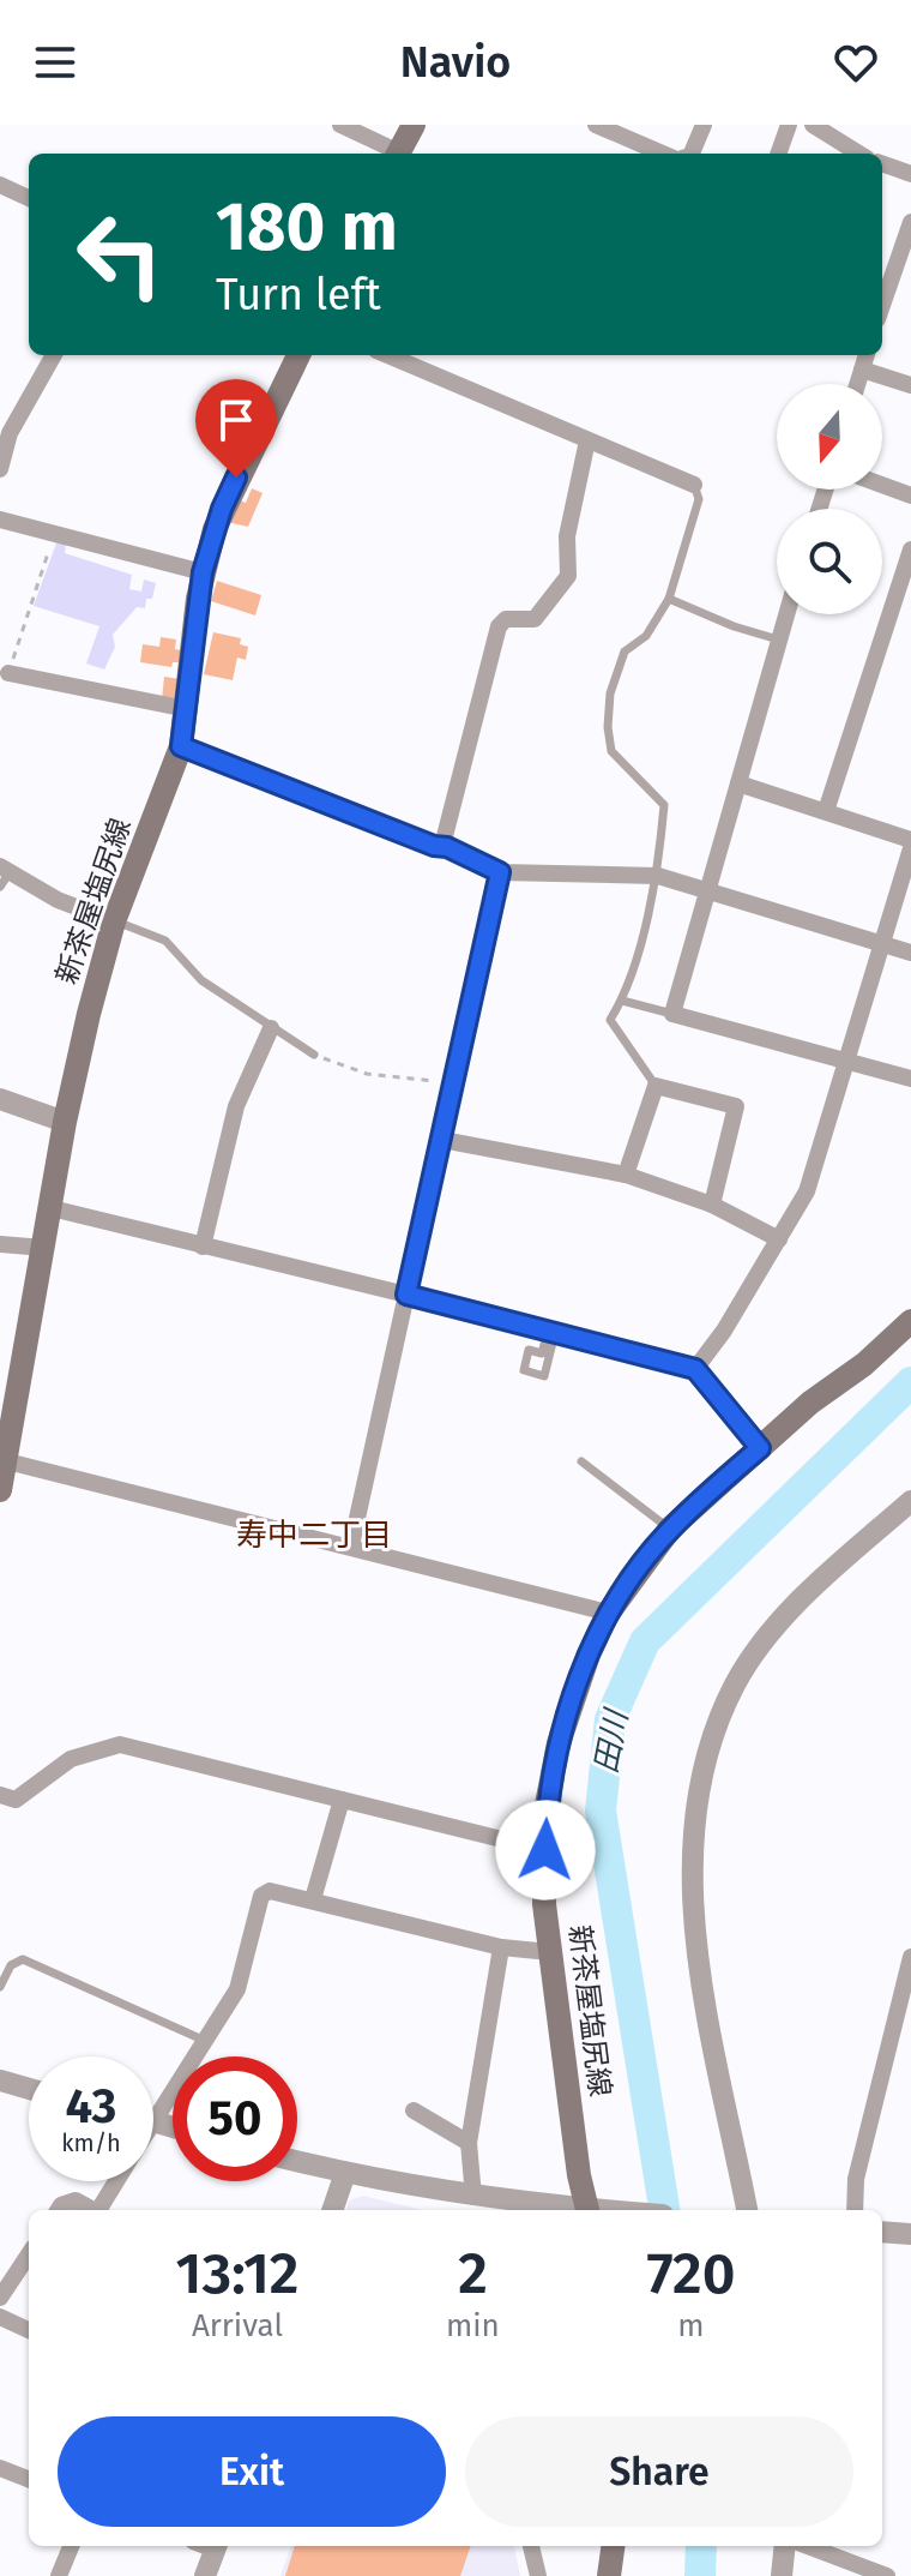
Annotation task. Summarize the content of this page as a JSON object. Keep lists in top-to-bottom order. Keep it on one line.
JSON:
{"streets":{"main road":["新茶屋塩尻線"]},"districts":["寿中二丁目"],"water":["田川"],"north":"bottom","page":{"header":"Navio","turn":["180 m","Turn left"],"speed":"43 km/h","limit":"50","eta":["13:12","Arrival","2","min","720","m"],"buttons":["Exit","Share"]}}
